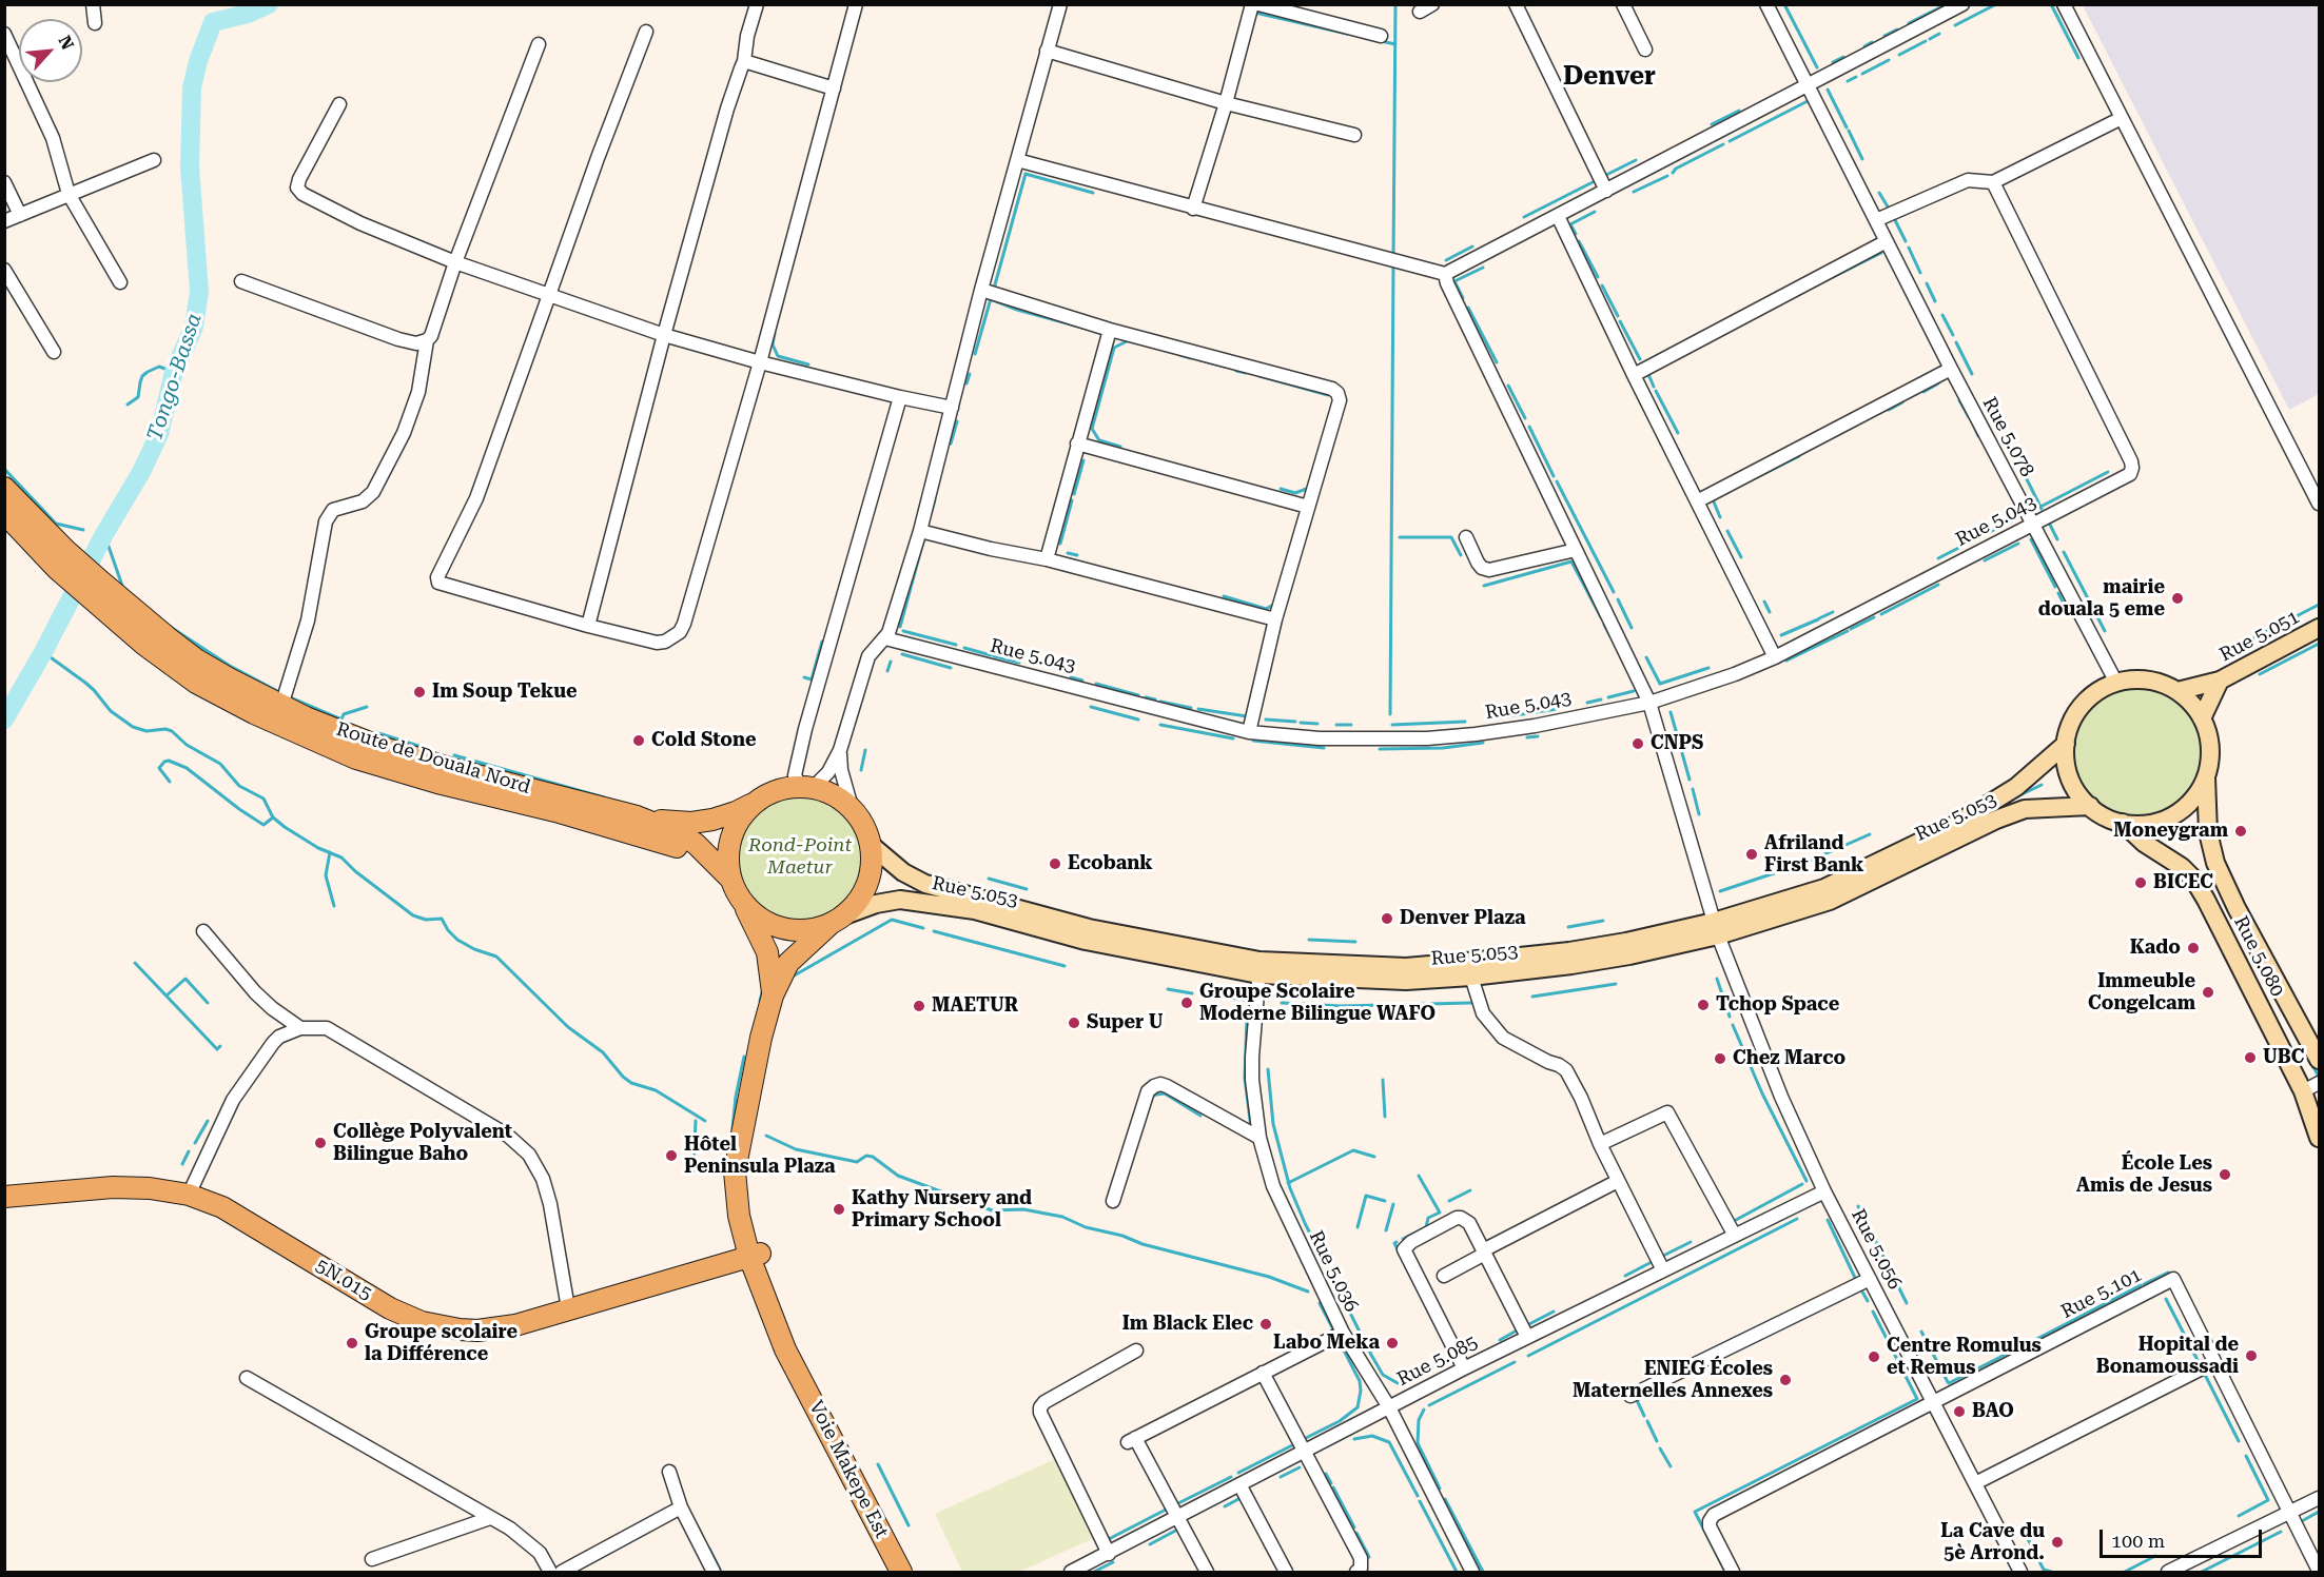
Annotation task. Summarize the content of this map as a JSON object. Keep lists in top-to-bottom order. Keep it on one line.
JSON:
{"streets":{"main road":["Rue 5.051","Route de Douala Nord","Rue 5.053","Rue 5.080","5N.015","Voie Makepe Est"],"street":["Rue 5.078","Rue 5.043","Rue 5.056","Rue 5.036","Rue 5.101","Rue 5.085"]},"crossings":[["Rue 5.078","Rue 5.043"],["Rue 5.078","Rue 5.051"],["Rue 5.078","Rue 5.053"],["Rue 5.078","Rue 5.080"],["Rue 5.043","Rue 5.056"],["Rue 5.051","Rue 5.053"],["Rue 5.051","Rue 5.080"],["Rue 5.053","Rue 5.080"],["Rue 5.053","Rue 5.056"],["Rue 5.053","Rue 5.036"],["Rue 5.056","Rue 5.101"],["Rue 5.056","Rue 5.085"],["Rue 5.036","Rue 5.085"],["5N.015","Voie Makepe Est"]],"districts":["Denver"],"water":["Tongo-Bassa"],"parks":["Rond-Point Maetur"],"places":["mairie douala 5 eme","Im Soup Tekue","Cold Stone","CNPS","Moneygram","Afriland First Bank","Ecobank","BICEC","Denver Plaza","Kado","Immeuble Congelcam","Groupe Scolaire Moderne Bilingue WAFO","Tchop Space","MAETUR","Super U","UBC","Chez Marco","Collège Polyvalent Bilingue Baho","Hôtel Peninsula Plaza","École Les Amis de Jesus","Kathy Nursery and Primary School","Im Black Elec","Groupe scolaire la Différence","Labo Meka","Hopital de Bonamoussadi","Centre Romulus et Remus","ENIEG Écoles Maternelles Annexes","BAO","La Cave du 5è Arrond."],"scale_bar":"100 m","north":"top right"}
